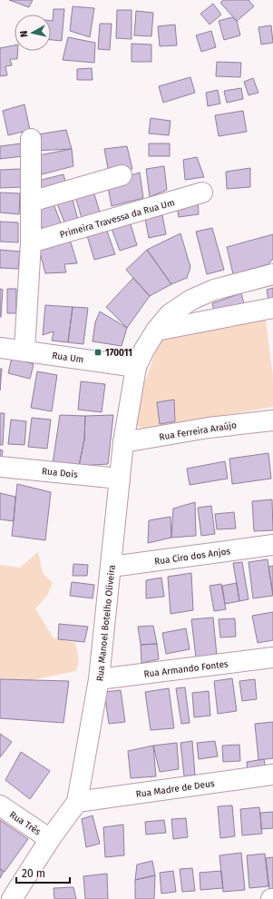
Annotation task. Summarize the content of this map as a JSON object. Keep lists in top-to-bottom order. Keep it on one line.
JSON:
{"streets":{"street":["Primeira Travessa da Rua Um","Rua Um","Rua Ferreira Araújo","Rua Dois","Rua Ciro dos Anjos","Rua Manoel Botelho Oliveira","Rua Armando Fontes","Rua Madre de Deus","Rua Três"]},"crossings":[["Rua Um","Rua Manoel Botelho Oliveira"],["Rua Ferreira Araújo","Rua Manoel Botelho Oliveira"],["Rua Dois","Rua Manoel Botelho Oliveira"],["Rua Ciro dos Anjos","Rua Manoel Botelho Oliveira"],["Rua Manoel Botelho Oliveira","Rua Armando Fontes"],["Rua Manoel Botelho Oliveira","Rua Madre de Deus"]],"places":{"transit":["170011"]},"scale_bar":"20 m","north":"left"}
